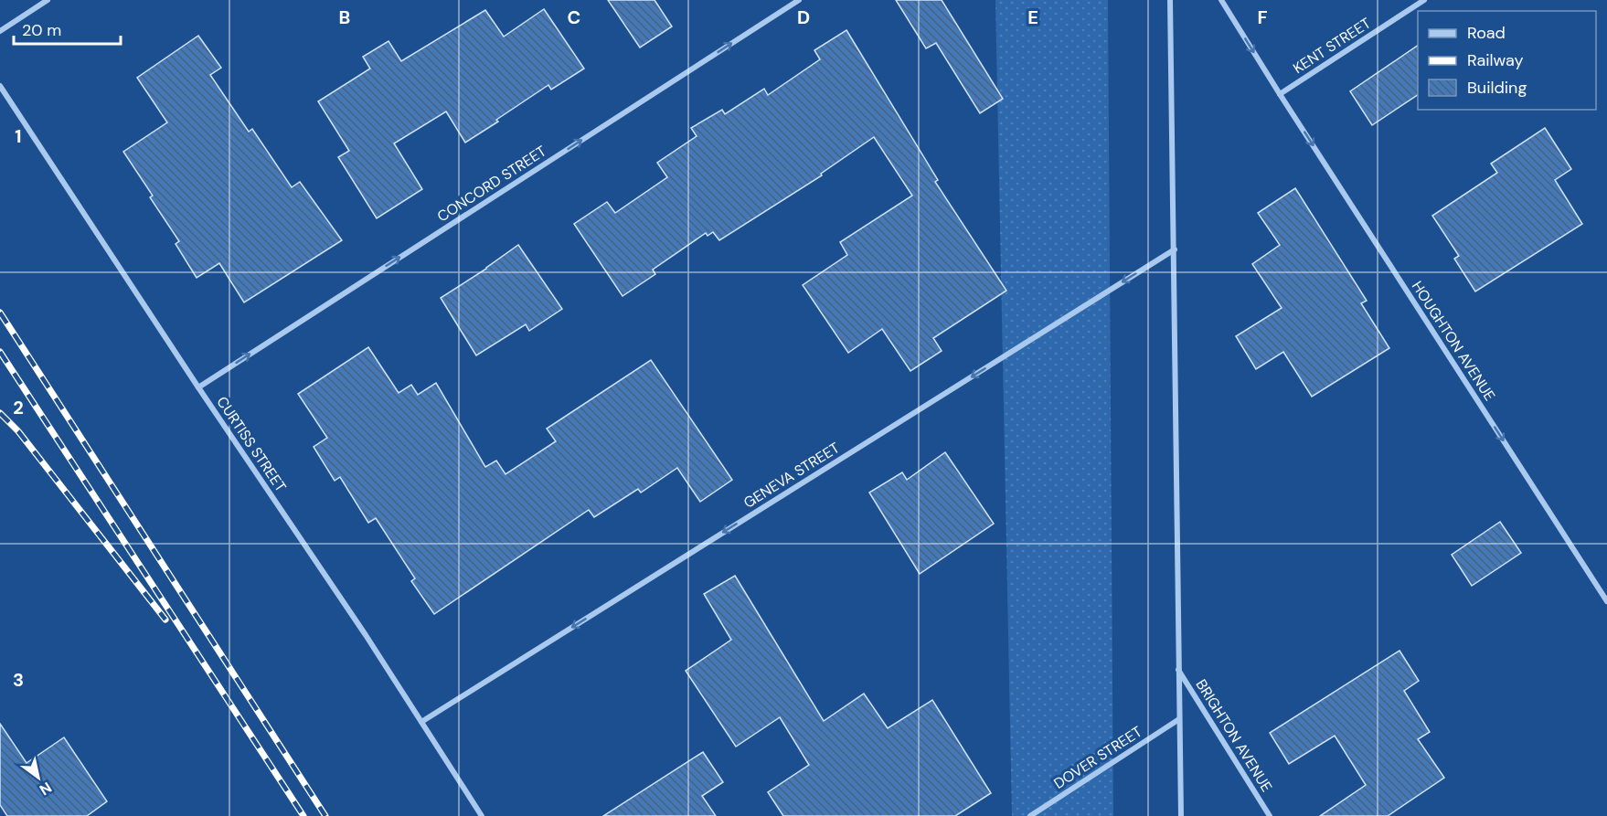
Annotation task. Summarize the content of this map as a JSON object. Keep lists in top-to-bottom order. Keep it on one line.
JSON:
{"streets":{"street":["KENT STREET","CONCORD STREET","HOUGHTON AVENUE","CURTISS STREET","GENEVA STREET","BRIGHTON AVENUE","DOVER STREET"]},"crossings":[["KENT STREET","HOUGHTON AVENUE"],["CONCORD STREET","CURTISS STREET"],["CURTISS STREET","GENEVA STREET"]],"one_way":["CONCORD STREET","HOUGHTON AVENUE","GENEVA STREET"],"legend":["Road","Railway","Building"],"scale_bar":"20 m","north":"bottom right","grid":{"columns":["B","C","D","E","F"],"rows":["1","2","3"]}}
